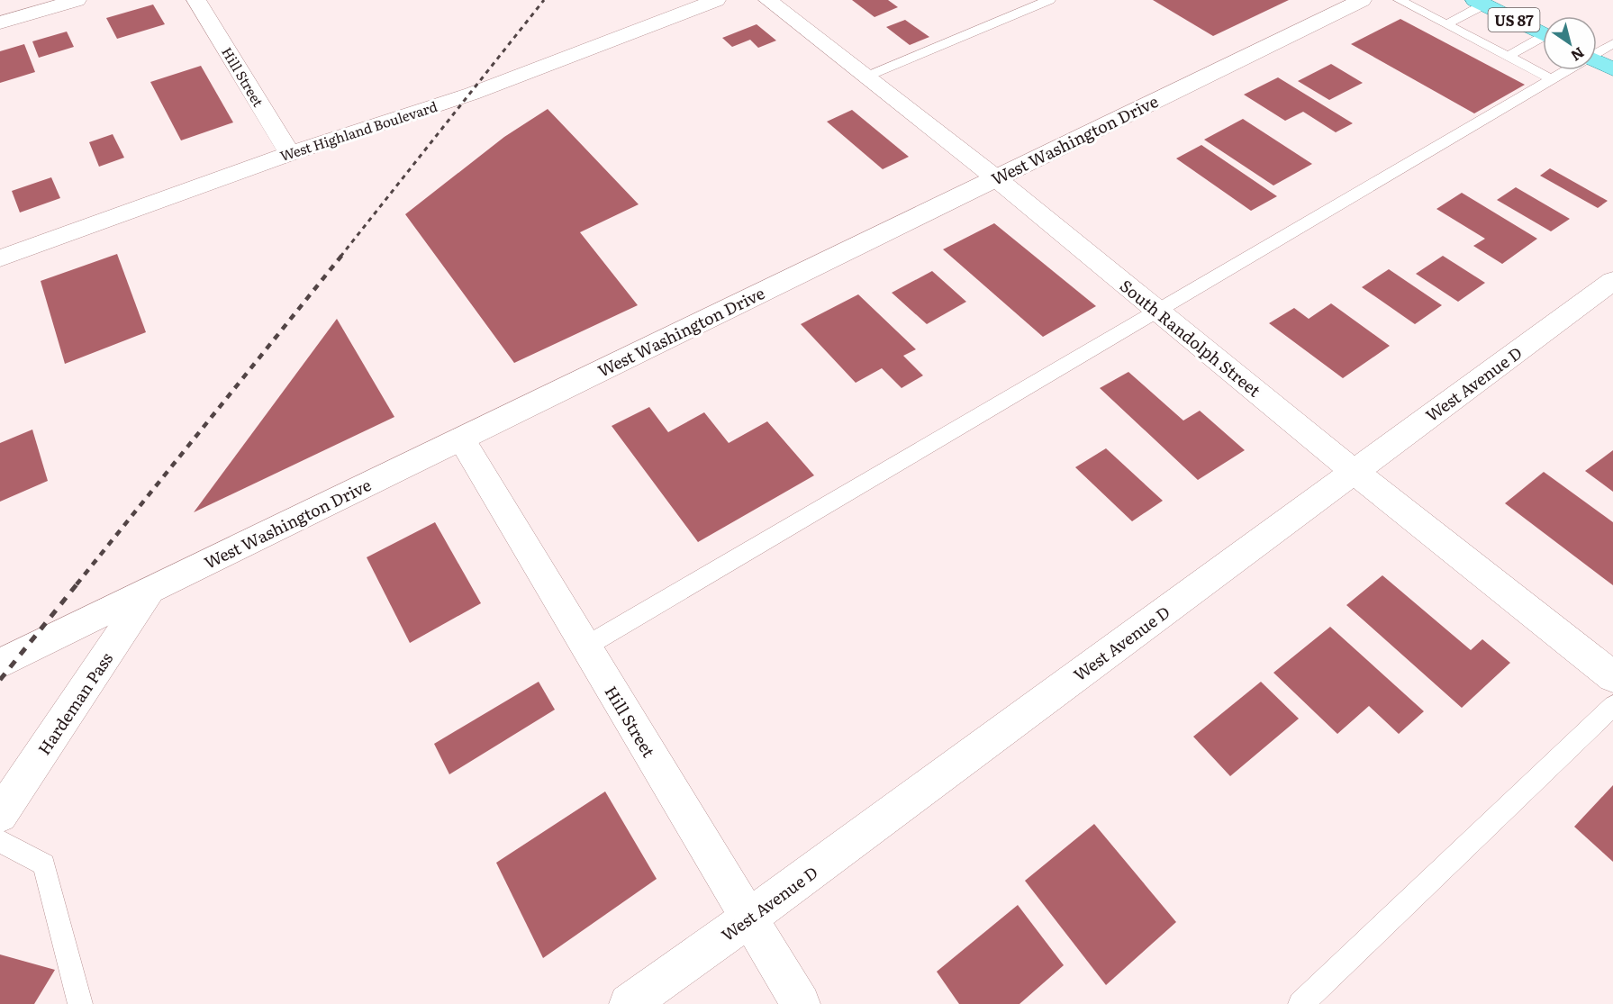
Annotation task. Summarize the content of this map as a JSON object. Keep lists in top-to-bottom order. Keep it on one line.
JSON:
{"streets":{"main road":["US 87"],"street":["Hill Street","West Highland Boulevard","West Washington Drive","South Randolph Street","West Avenue D","Hardeman Pass"]},"crossings":[["Hill Street","West Highland Boulevard"],["Hill Street","West Washington Drive"],["Hill Street","West Avenue D"],["West Washington Drive","South Randolph Street"],["West Washington Drive","Hardeman Pass"],["South Randolph Street","West Avenue D"]],"north":"bottom right"}
